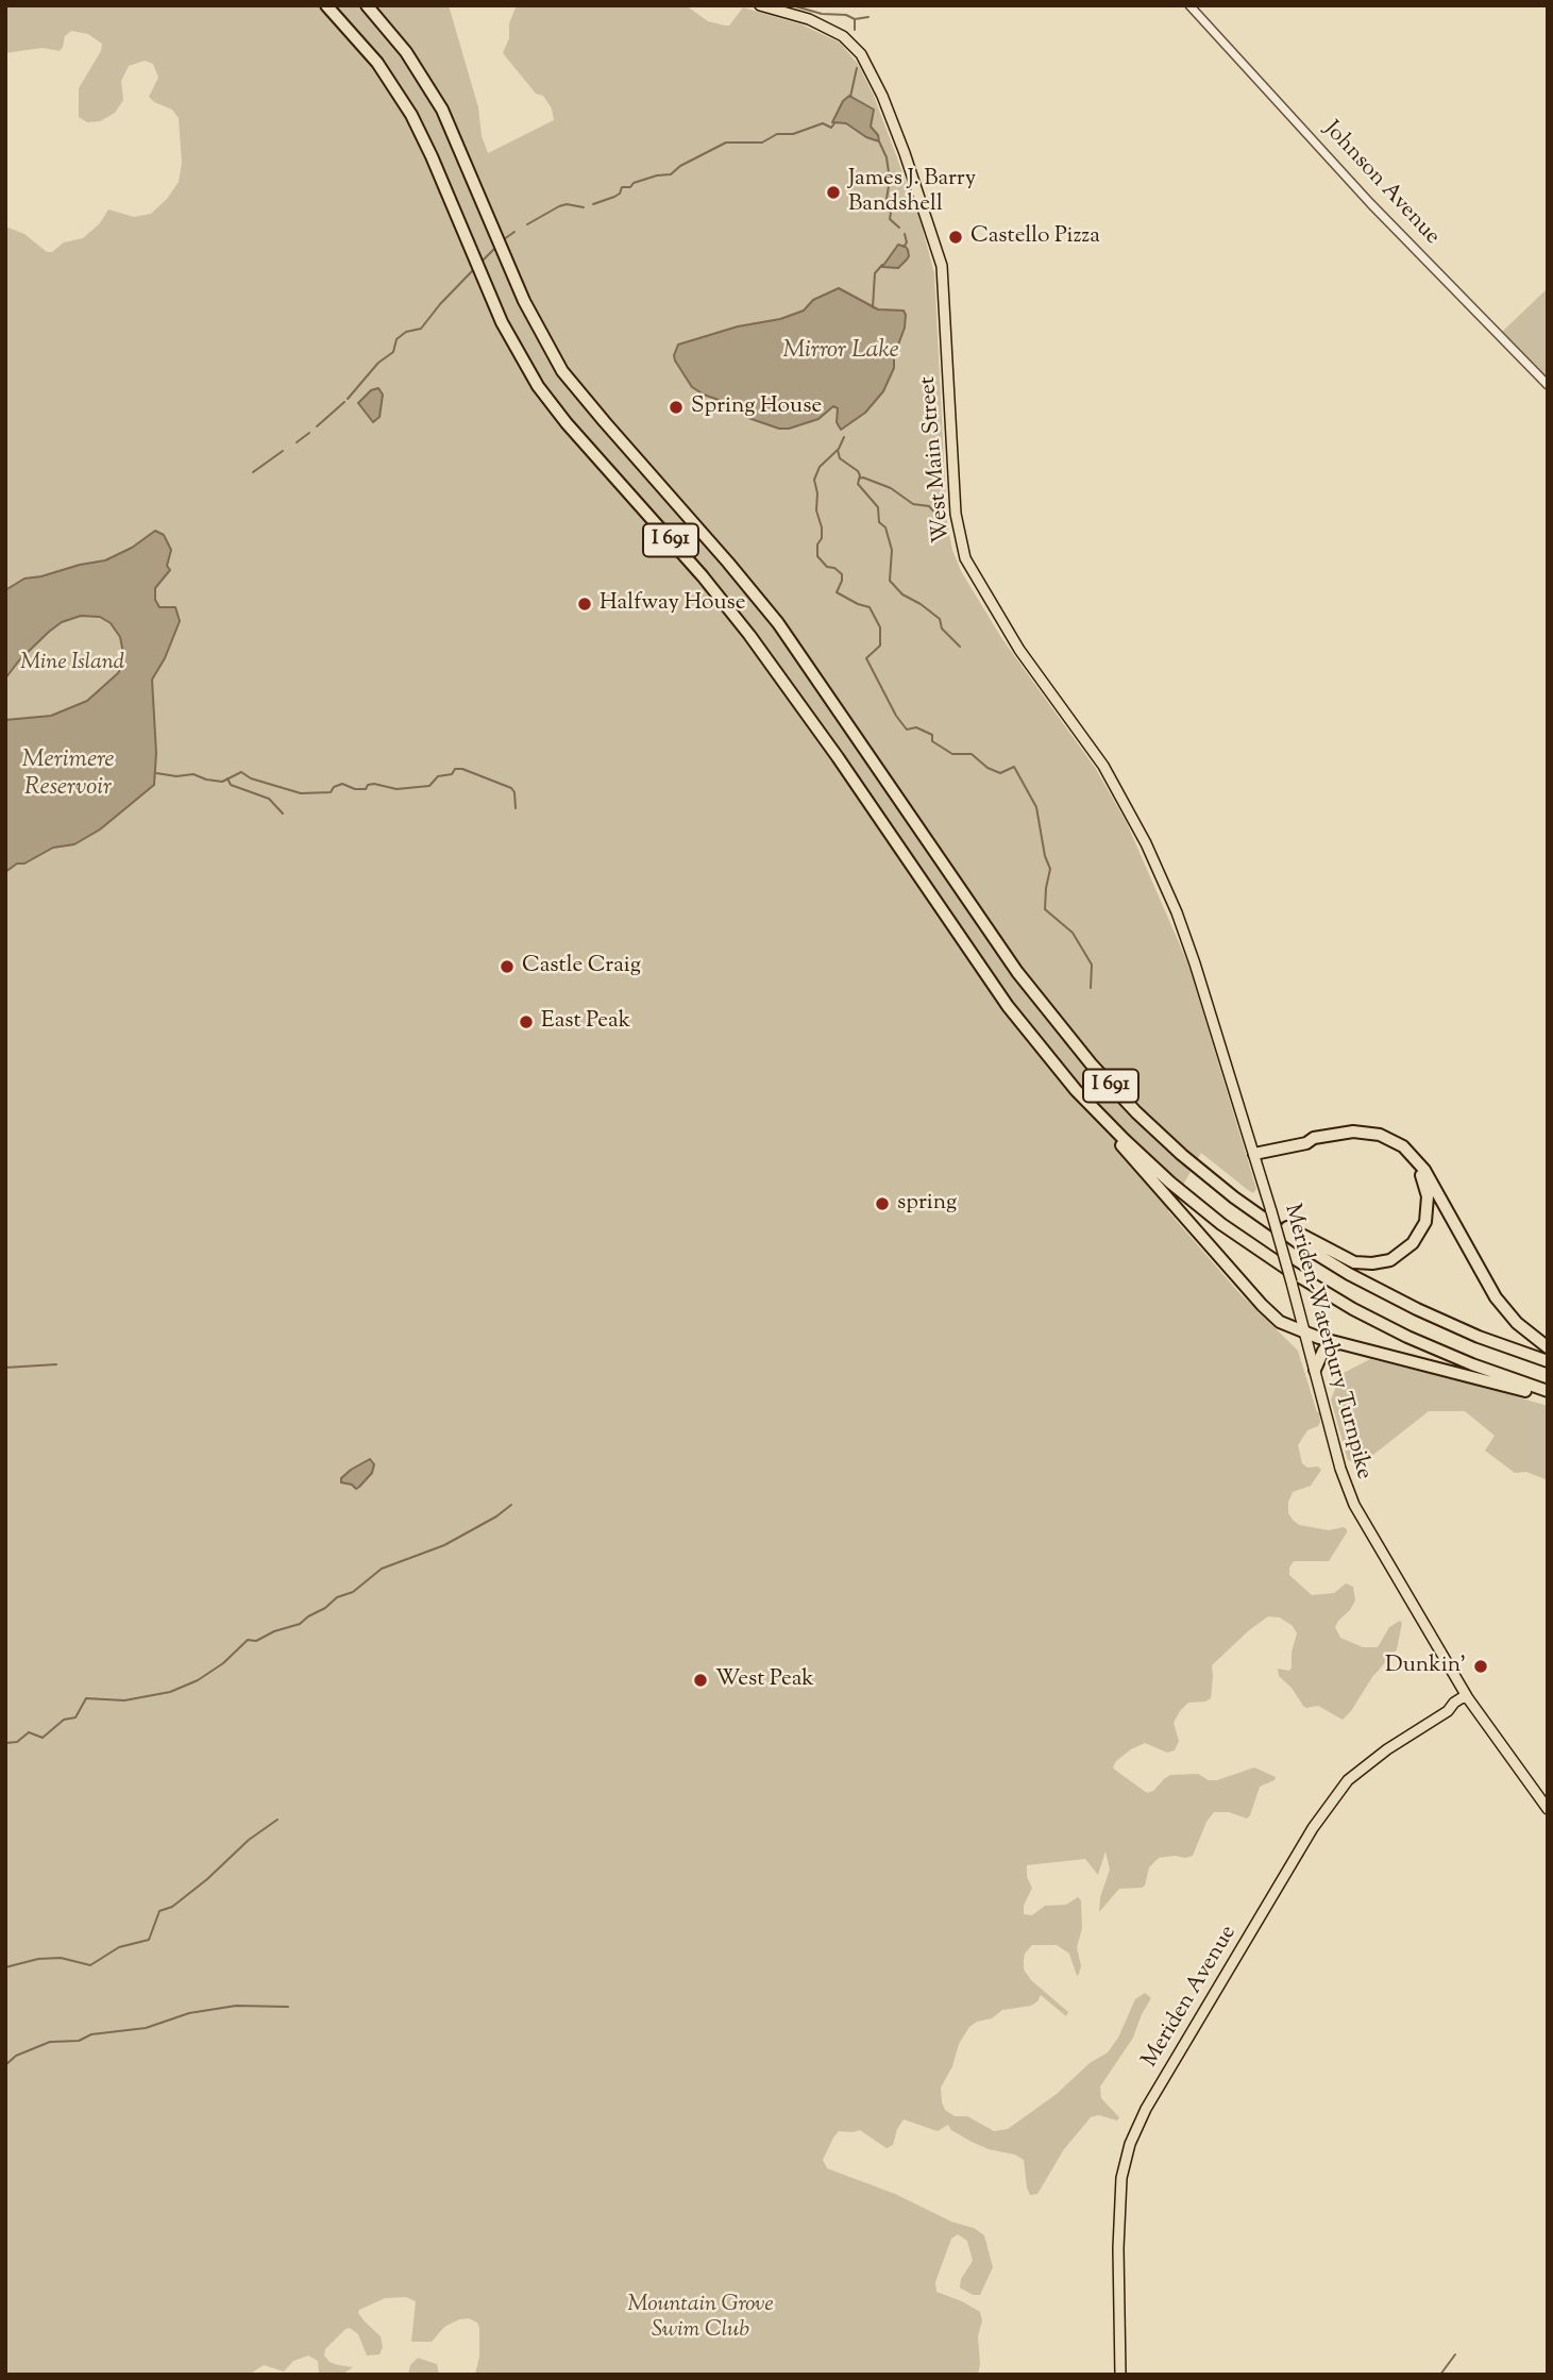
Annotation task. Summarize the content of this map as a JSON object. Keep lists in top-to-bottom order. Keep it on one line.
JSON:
{"streets":{"highway":["I 691"],"main road":["West Main Street","Meriden-Waterbury Turnpike","Meriden Avenue"],"street":["Johnson Avenue"]},"crossings":[["West Main Street","Meriden-Waterbury Turnpike"],["Meriden-Waterbury Turnpike","Meriden Avenue"]],"water":["Mirror Lake","Merimere Reservoir"],"parks":["Mine Island","Mountain Grove Swim Club"],"places":["James J. Barry Bandshell","Castello Pizza","Spring House","Halfway House","Castle Craig","East Peak","spring","Dunkin'","West Peak"]}
